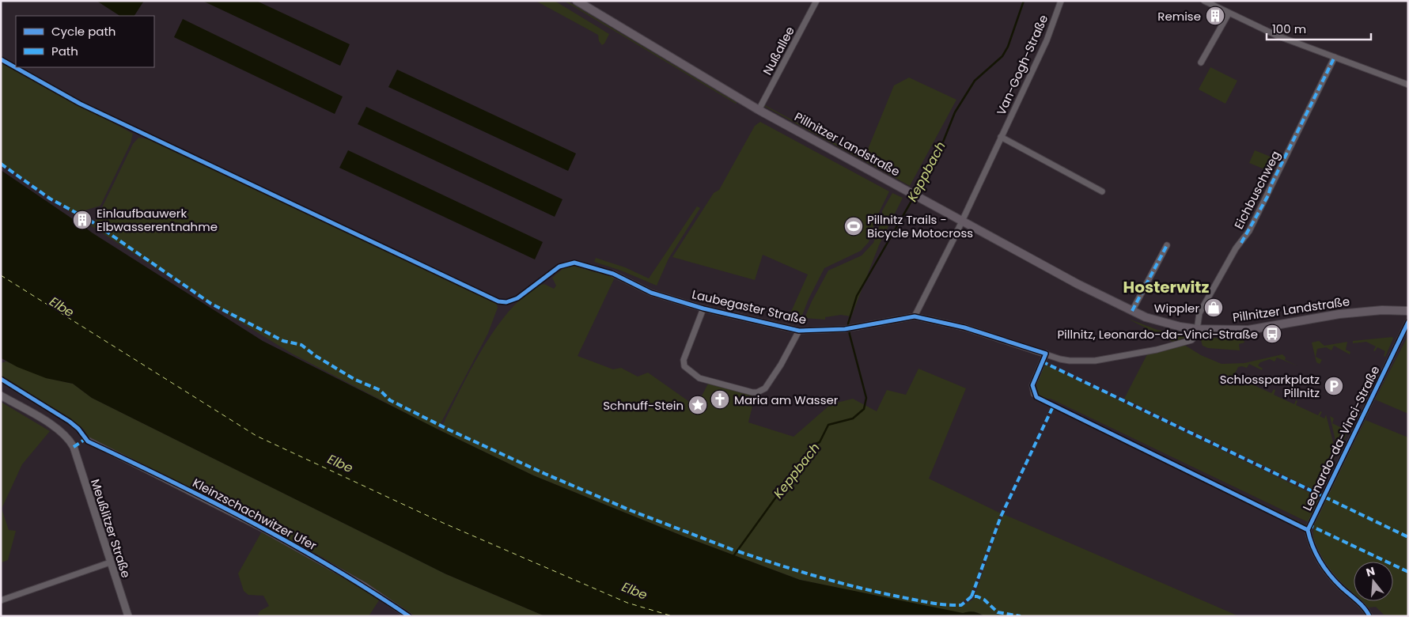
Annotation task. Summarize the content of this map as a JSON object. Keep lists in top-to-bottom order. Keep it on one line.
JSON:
{"streets":{"main road":["Pillnitzer Landstraße"],"street":["Nußallee","Van-Gogh-Straße","Eichbuschweg","Laubegaster Straße","Leonardo-da-Vinci-Straße","Kleinzschachwitzer Ufer","Meußlitzer Straße"]},"crossings":[["Nußallee","Pillnitzer Landstraße"],["Van-Gogh-Straße","Pillnitzer Landstraße"],["Van-Gogh-Straße","Laubegaster Straße"],["Pillnitzer Landstraße","Eichbuschweg"],["Pillnitzer Landstraße","Laubegaster Straße"],["Eichbuschweg","Laubegaster Straße"]],"districts":["Hosterwitz"],"water":["Keppbach","Elbe"],"places":{"building":["Remise","Einlaufbauwerk Elbwasserentnahme"],"sports":["Pillnitz Trails - Bicycle Motocross"],"shop":["Wippler"],"bus stop":["Pillnitz, Leonardo-da-Vinci-Straße"],"parking":["Schlossparkplatz Pillnitz"],"church":["Maria am Wasser"],"place":["Schnuff-Stein"]},"legend":["Cycle path","Path"],"scale_bar":"100 m","north":"top"}
